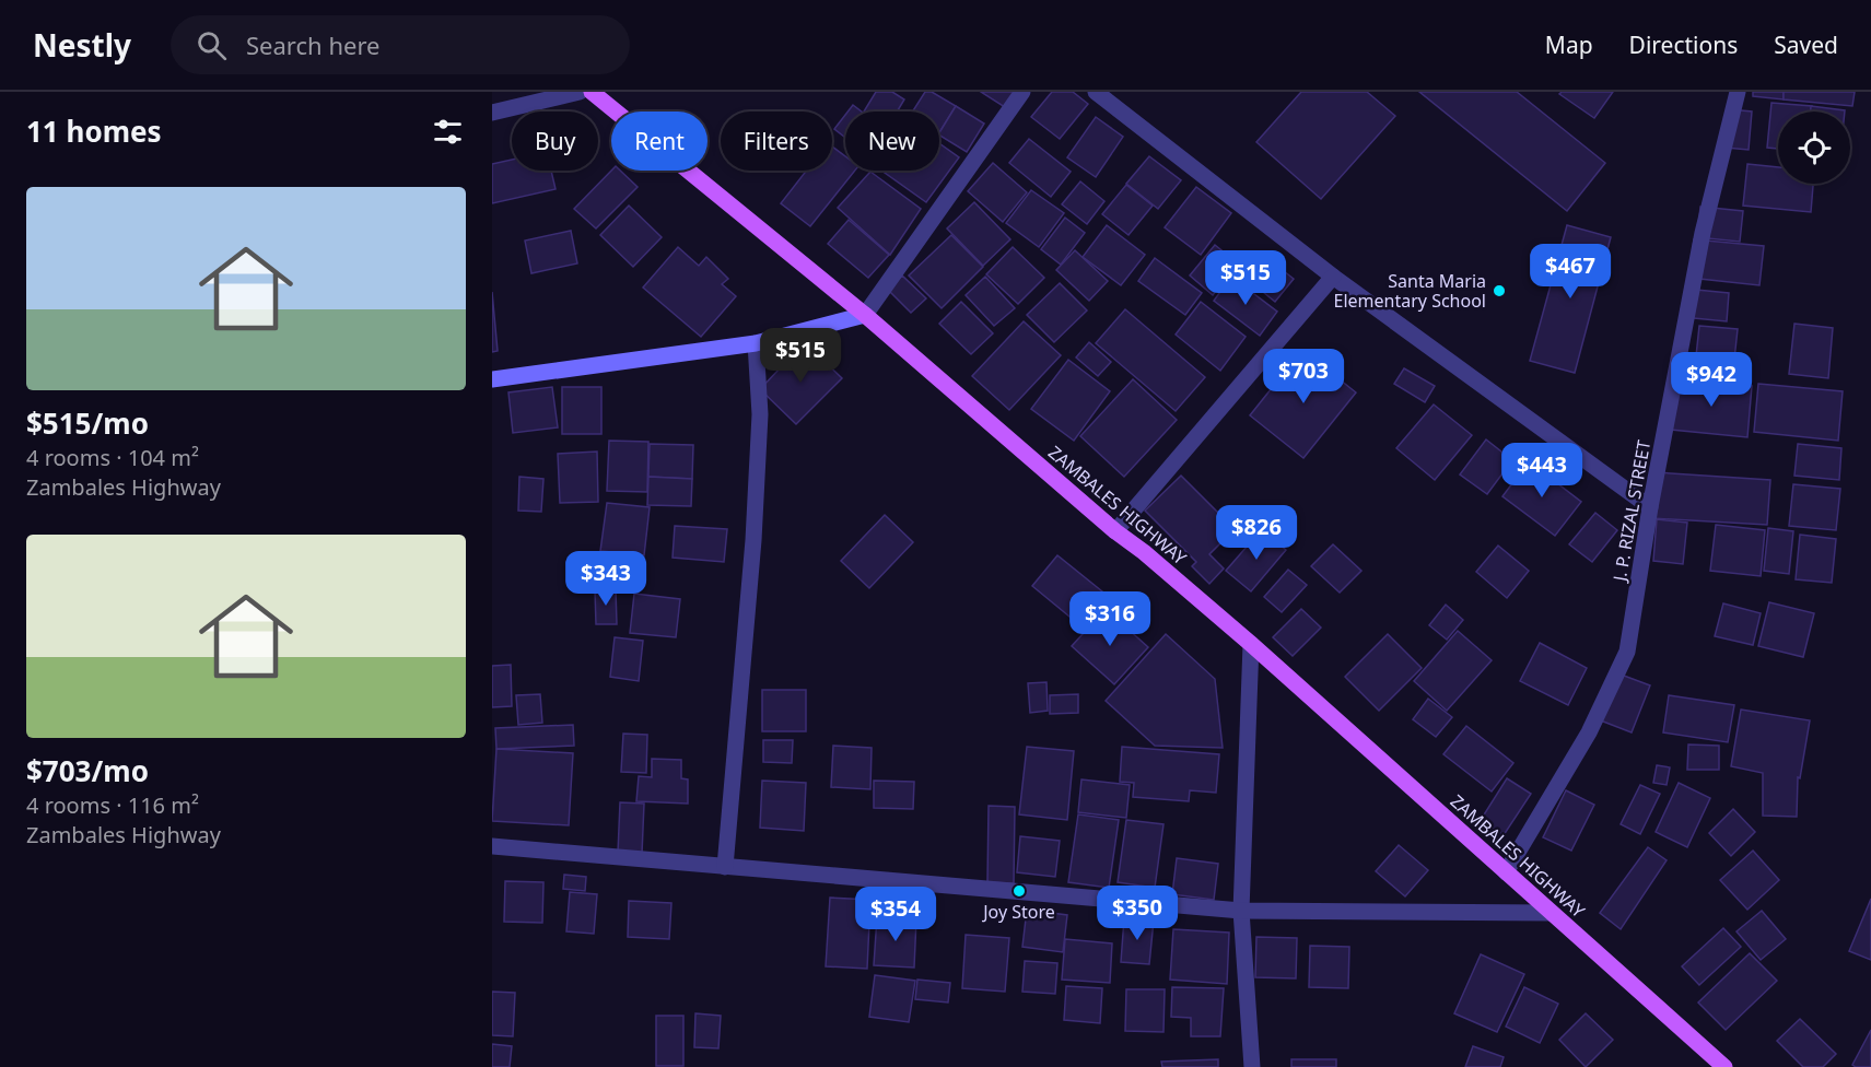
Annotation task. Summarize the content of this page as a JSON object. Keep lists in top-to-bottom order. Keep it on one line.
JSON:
{"streets":{"main road":["ZAMBALES HIGHWAY"],"street":["J. P. RIZAL STREET"]},"crossings":[["ZAMBALES HIGHWAY","J. P. RIZAL STREET"]],"places":["Santa Maria Elementary School","Joy Store"],"page":{"header":"Nestly","search":"Search here","nav":["Map","Directions","Saved"],"heading":"11 homes","chip":["Buy","Rent","Filters","New"],"list":[{"name":"$515/mo","note":"4 rooms · 104 m² · Zambales Highway"},{"name":"$703/mo","note":"4 rooms · 116 m² · Zambales Highway"}],"price":["$467","$515","$515","$703","$942","$443","$826","$343","$316","$350","$354"]}}
